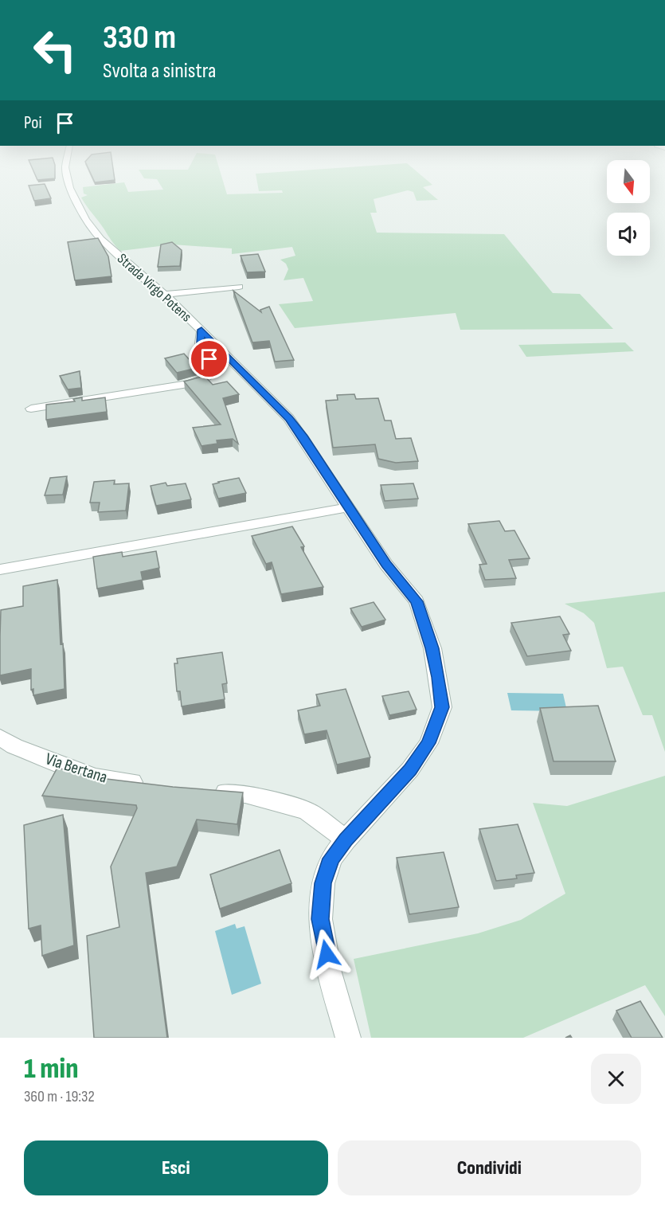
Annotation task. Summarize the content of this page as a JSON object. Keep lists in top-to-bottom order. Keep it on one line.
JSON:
{"streets":{"street":["Strada Virgo Potens","Via Bertana"]},"north":"bottom","page":{"turn":["330 m","Svolta a sinistra"],"then":"Poi","heading":["1 min","360 m · 19:32"],"buttons":["Esci","Condividi"]}}
